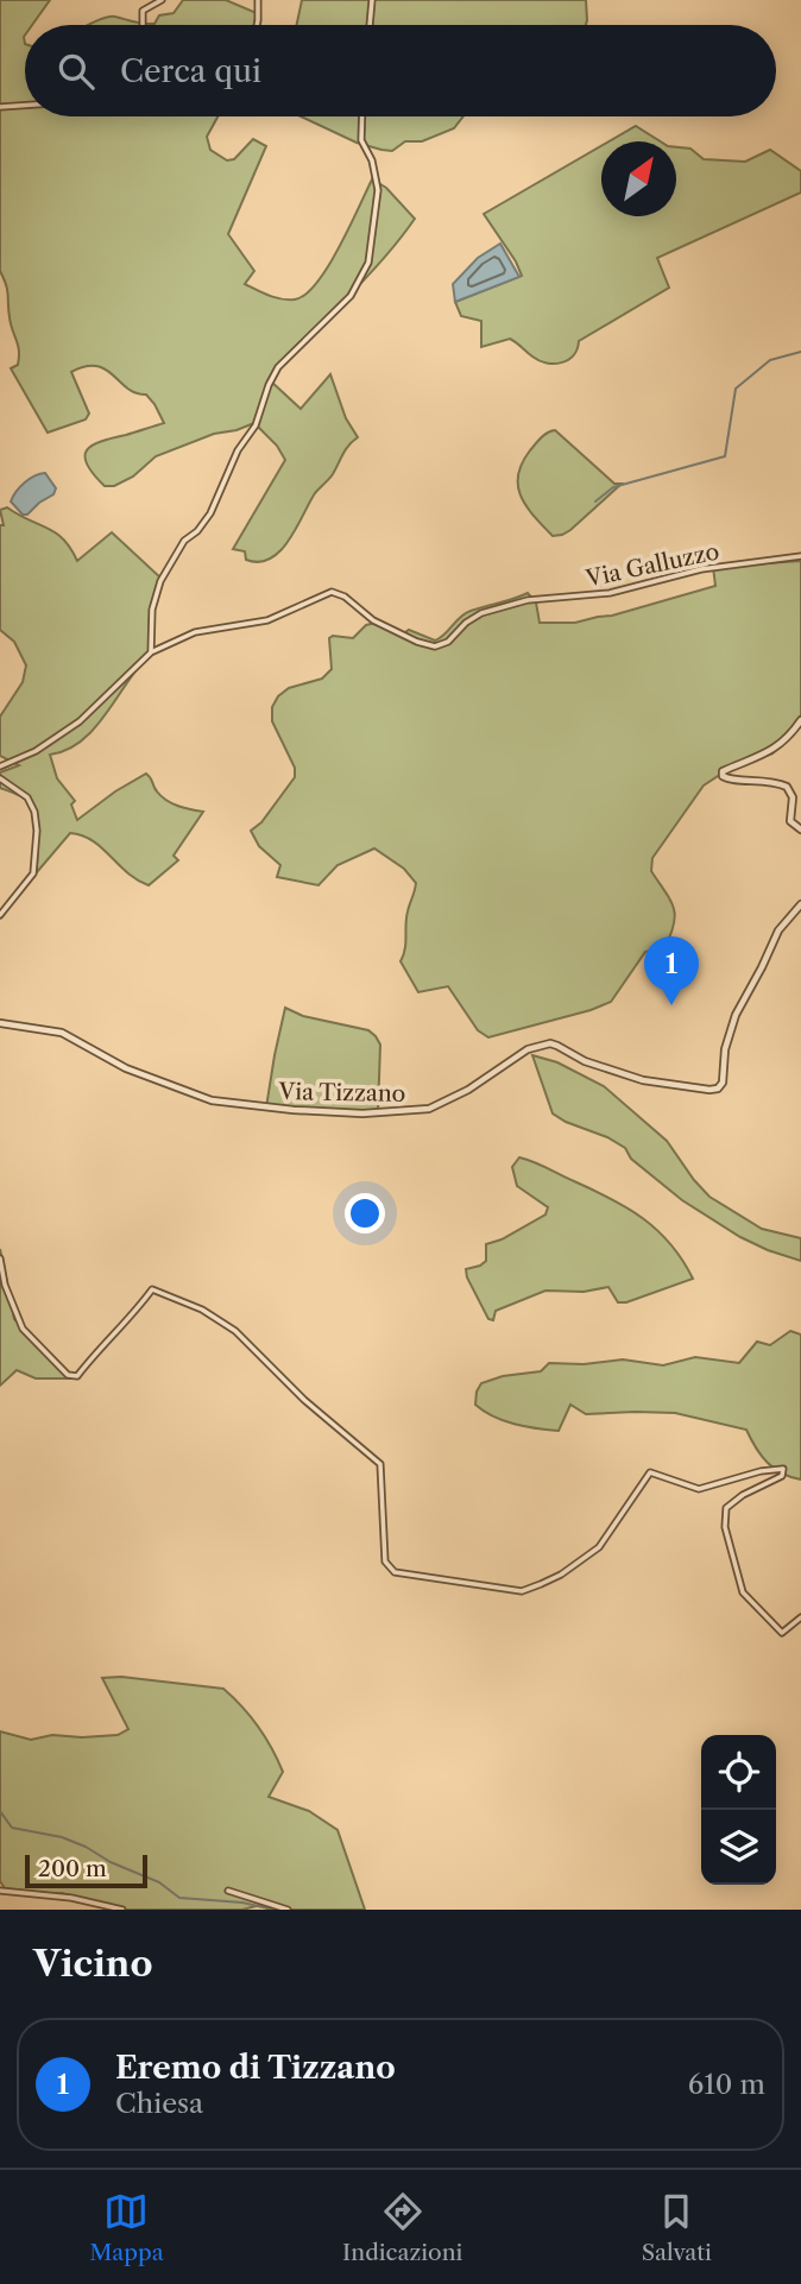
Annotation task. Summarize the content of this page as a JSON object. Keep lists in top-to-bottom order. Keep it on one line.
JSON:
{"streets":{"street":["Via Galluzzo","Via Tizzano"]},"scale_bar":"200 m","north":"top right","page":{"search":"Cerca qui","pins":"1","scale":"200 m","heading":"Vicino","list":[{"mark":"1","name":"Eremo di Tizzano","note":"Chiesa","value":"610 m"}],"nav":["Mappa","Indicazioni","Salvati"]}}
